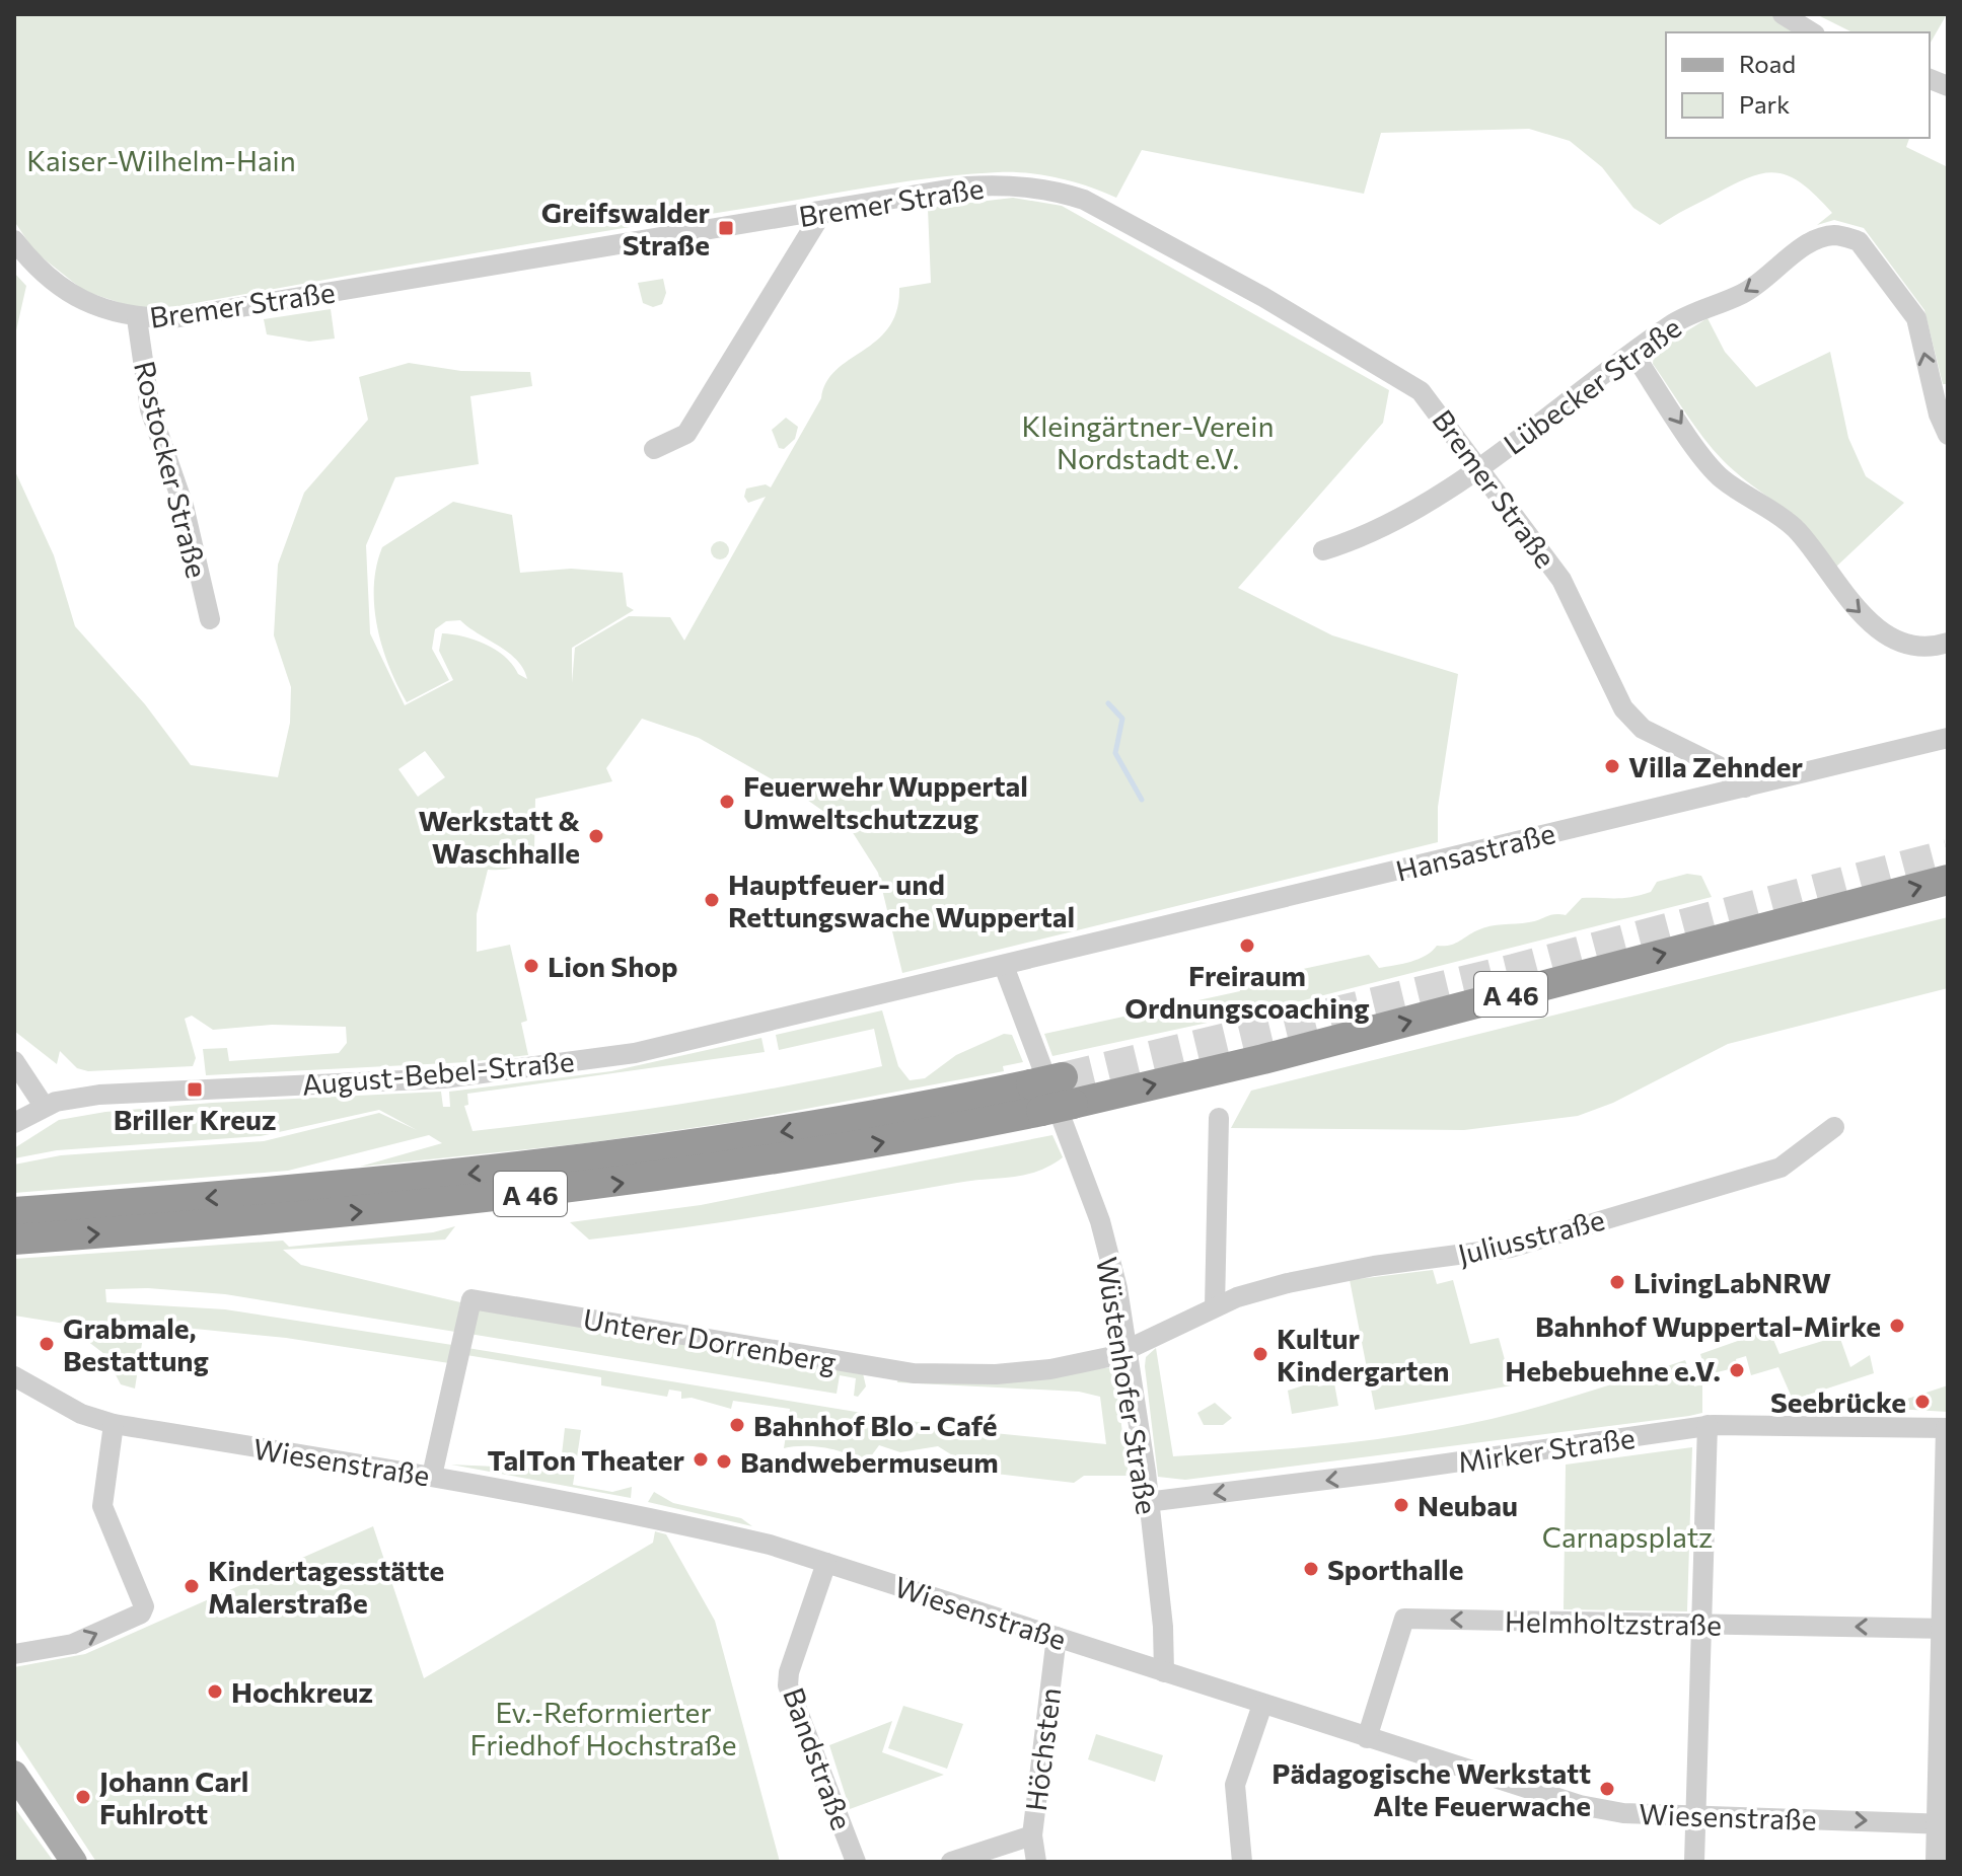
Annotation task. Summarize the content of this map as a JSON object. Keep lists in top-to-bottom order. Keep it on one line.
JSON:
{"streets":{"highway":["A 46"],"street":["Bremer Straße","Lübecker Straße","Rostocker Straße","Hansastraße","August-Bebel-Straße","Juliusstraße","Unterer Dorrenberg","Wüstenhofer Straße","Mirker Straße","Wiesenstraße","Helmholtzstraße","Höchsten","Bandstraße"]},"crossings":[["Bremer Straße","Lübecker Straße"],["Bremer Straße","Rostocker Straße"],["Bremer Straße","Hansastraße"],["Hansastraße","August-Bebel-Straße"],["Hansastraße","Wüstenhofer Straße"],["August-Bebel-Straße","Wüstenhofer Straße"],["Juliusstraße","Unterer Dorrenberg"],["Juliusstraße","Wüstenhofer Straße"],["Unterer Dorrenberg","Wüstenhofer Straße"],["Unterer Dorrenberg","Wiesenstraße"],["Wüstenhofer Straße","Mirker Straße"],["Wüstenhofer Straße","Wiesenstraße"],["Wiesenstraße","Helmholtzstraße"],["Wiesenstraße","Höchsten"],["Wiesenstraße","Bandstraße"]],"one_way":["Mirker Straße","Helmholtzstraße"],"parks":["Kaiser-Wilhelm-Hain","Kleingärtner-Verein Nordstadt e.V.","Carnapsplatz","Ev.-Reformierter Friedhof Hochstraße"],"places":{"transit":["Greifswalder Straße","Briller Kreuz"],"other":["Villa Zehnder","Feuerwehr Wuppertal Umweltschutzzug","Werkstatt & Waschhalle","Hauptfeuer- und Rettungswache Wuppertal","Freiraum Ordnungscoaching","Lion Shop","LivingLabNRW","Bahnhof Wuppertal-Mirke","Grabmale, Bestattung","Kultur Kindergarten","Hebebuehne e.V.","Seebrücke","Bahnhof Blo - Café","TalTon Theater","Bandwebermuseum","Neubau","Sporthalle","Kindertagesstätte Malerstraße","Hochkreuz","Pädagogische Werkstatt Alte Feuerwache","Johann Carl Fuhlrott"]},"legend":["Road","Park"]}
